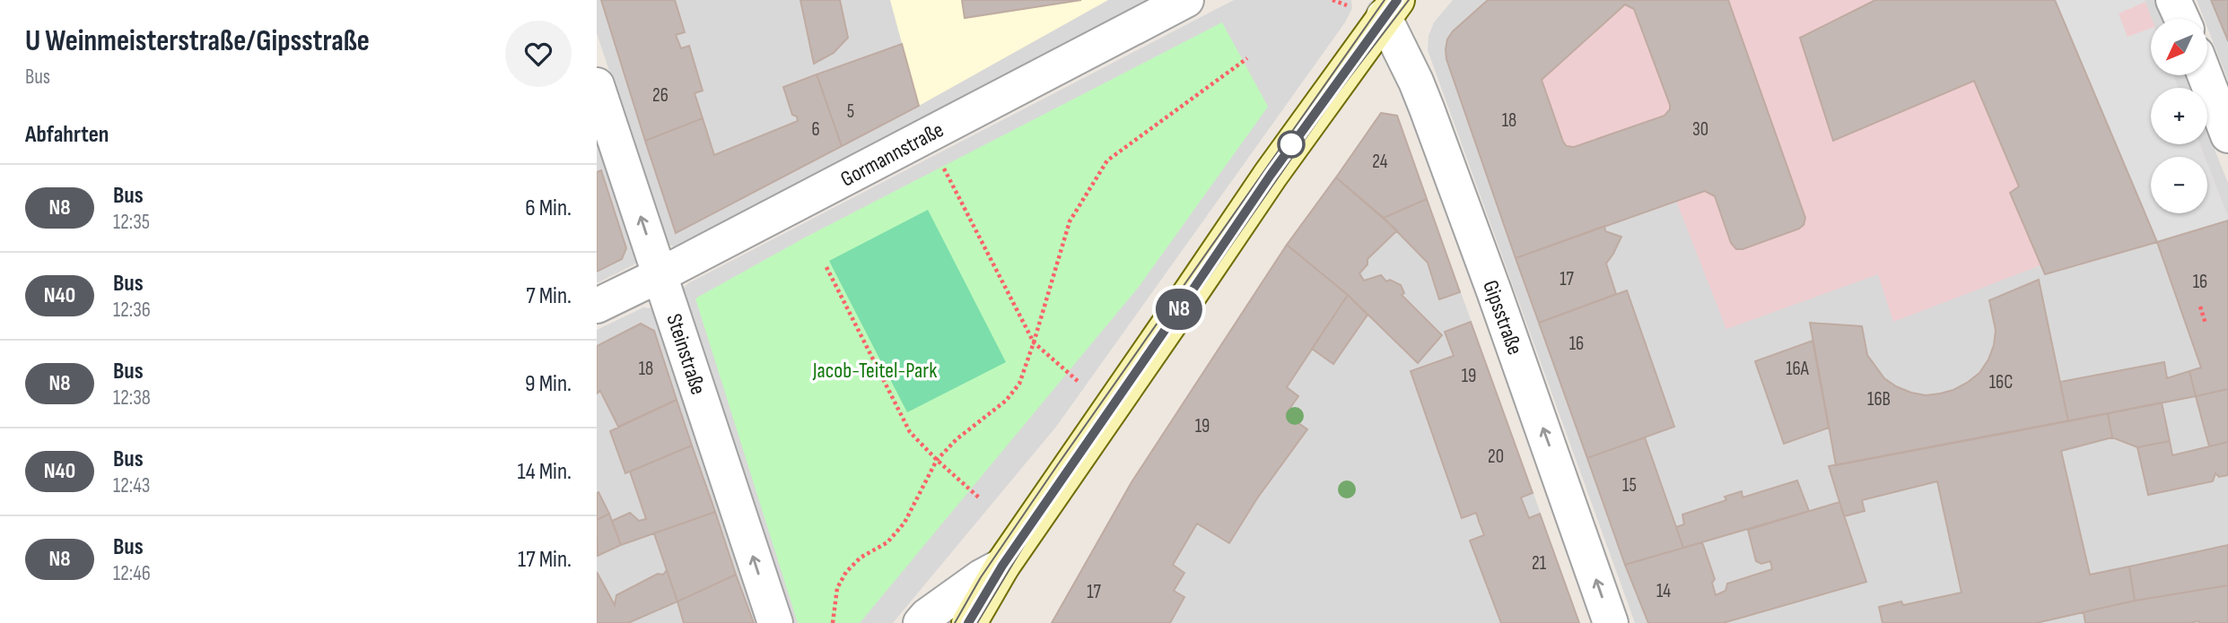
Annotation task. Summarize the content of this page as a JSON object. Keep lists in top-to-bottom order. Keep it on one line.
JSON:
{"streets":{"street":["Gormannstraße","Gipsstraße","Steinstraße"]},"crossings":[["Gormannstraße","Steinstraße"]],"one_way":["Gipsstraße","Steinstraße"],"parks":["Jacob-Teitel-Park"],"lines":["bus line N8"],"house_numbers":["26","5","18","6","30","24","17","16","16","18","16A","19","16C","16B","19","20","15","21","14","17"],"north":"bottom left","page":{"heading":[["U Weinmeisterstraße/Gipsstraße","Bus"],"Abfahrten"],"on_map":"N8","map_buttons":["+","−"],"list":[{"mark":"N8","name":"Bus","note":"12:35","value":"6 Min."},{"mark":"N40","name":"Bus","note":"12:36","value":"7 Min."},{"mark":"N8","name":"Bus","note":"12:38","value":"9 Min."},{"mark":"N40","name":"Bus","note":"12:43","value":"14 Min."},{"mark":"N8","name":"Bus","note":"12:46","value":"17 Min."}]}}
